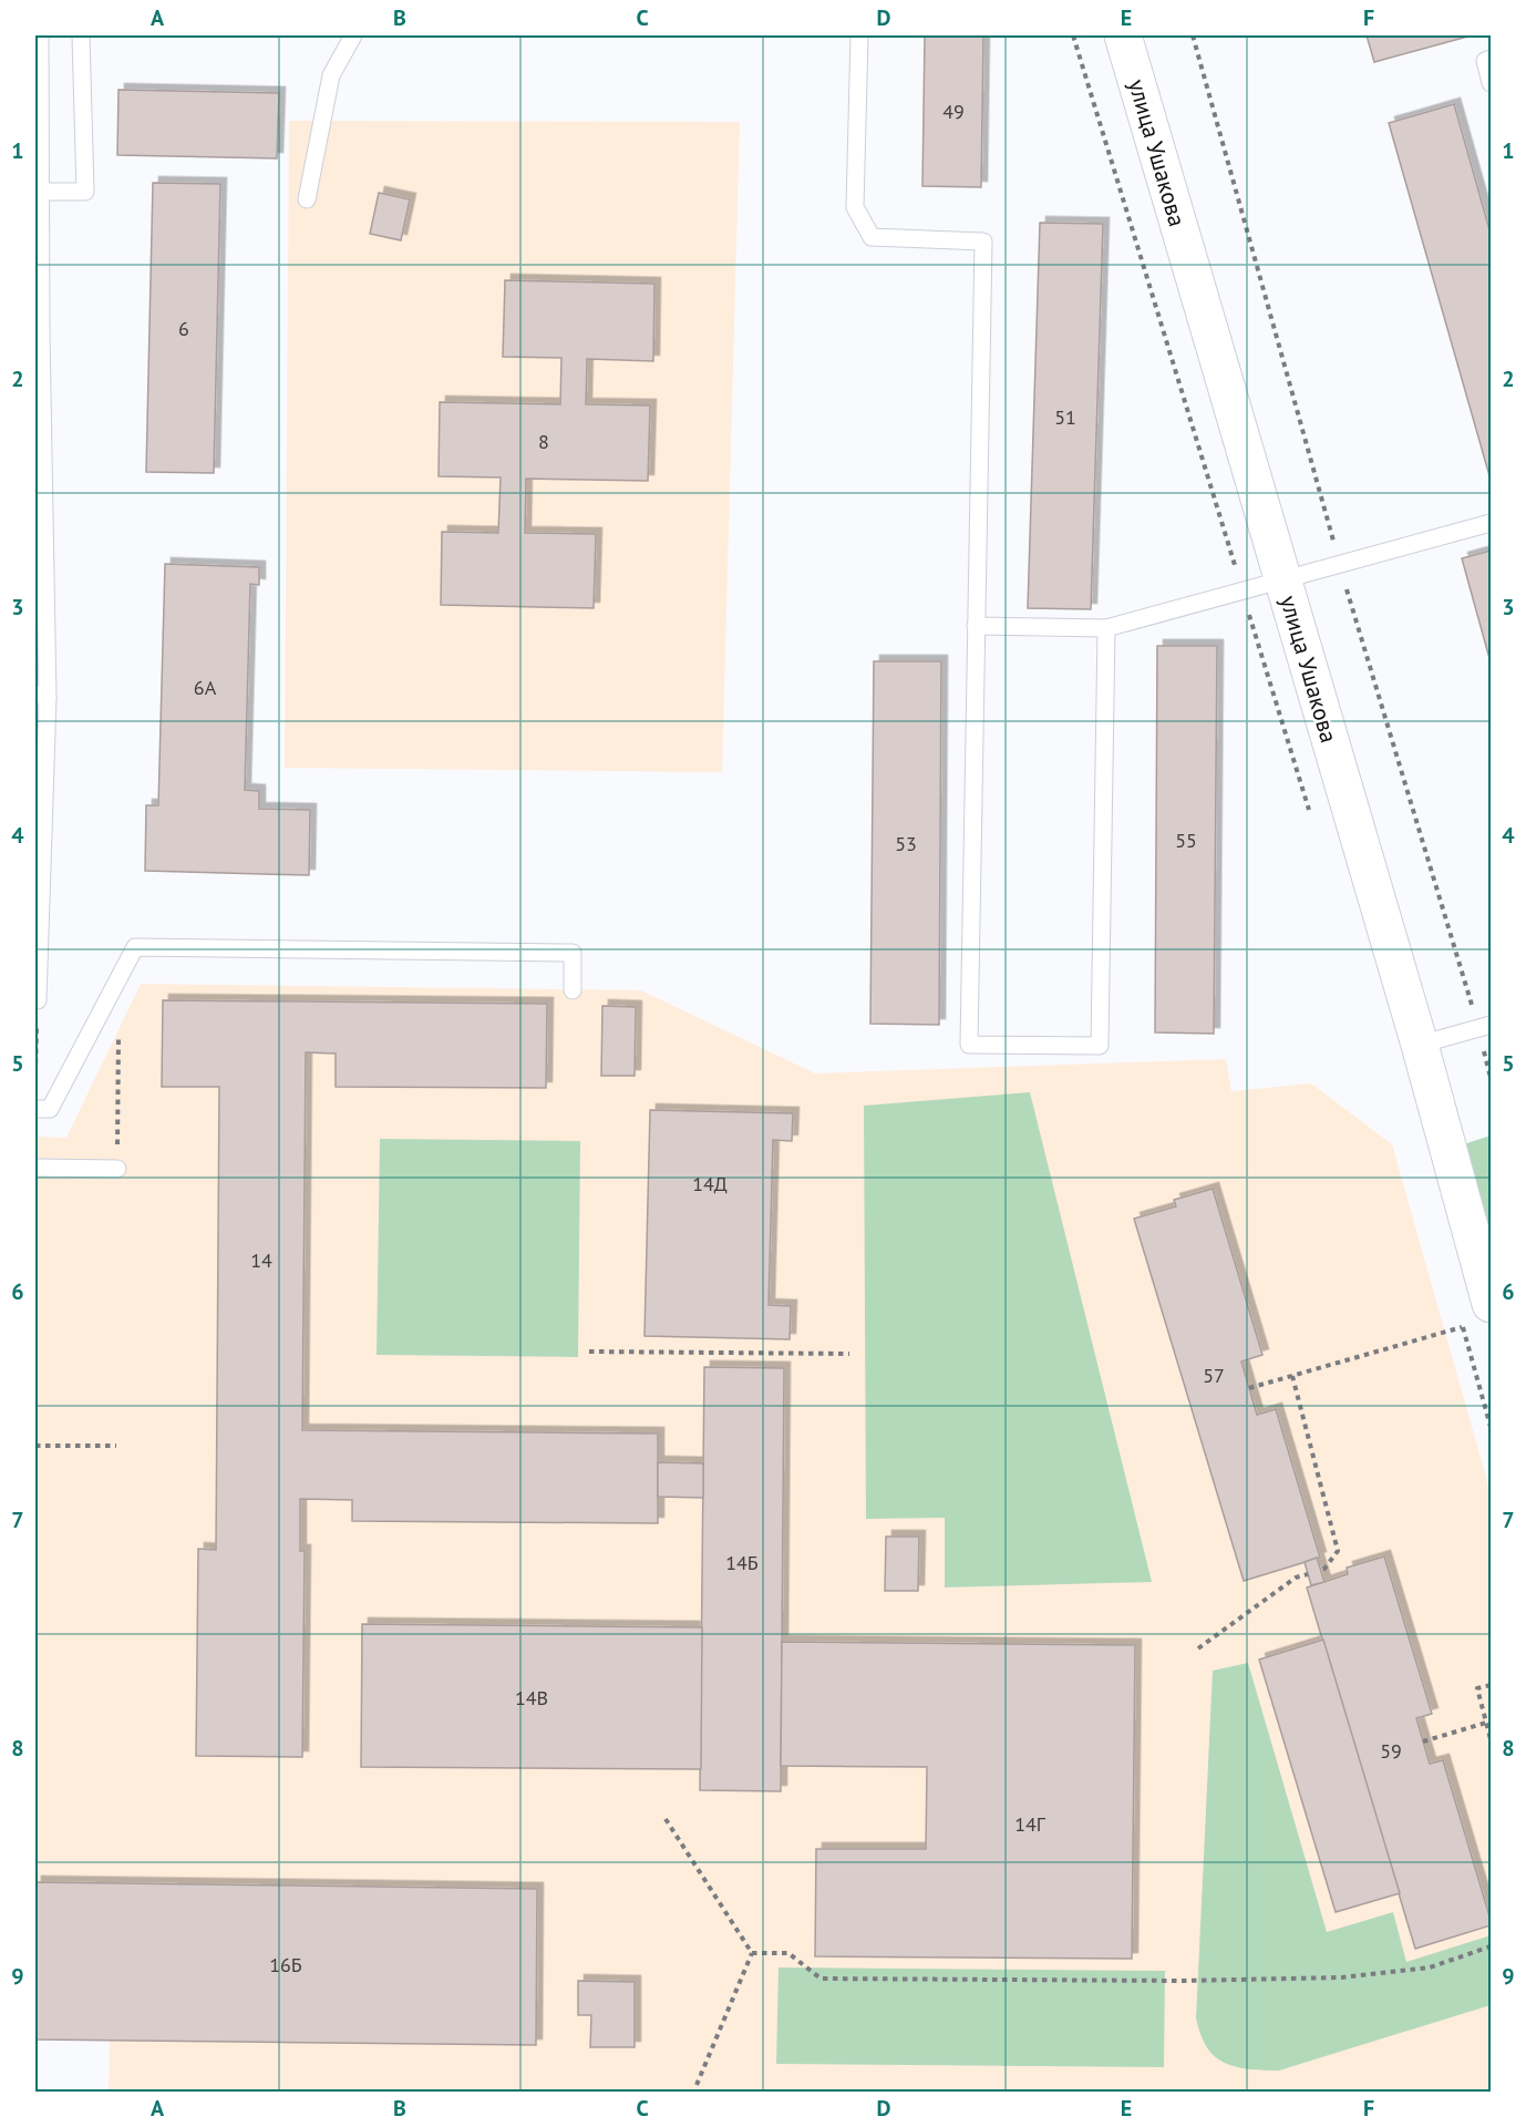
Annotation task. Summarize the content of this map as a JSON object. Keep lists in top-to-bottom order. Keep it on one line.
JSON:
{"streets":{"street":["улица Ушакова"]},"house_numbers":["49","6","51","8","6А","55","53","14Д","14","57","14Б","14В","59","14Г","16Б"],"grid":{"columns":["A","B","C","D","E","F"],"rows":["1","2","3","4","5","6","7","8","9"]}}
